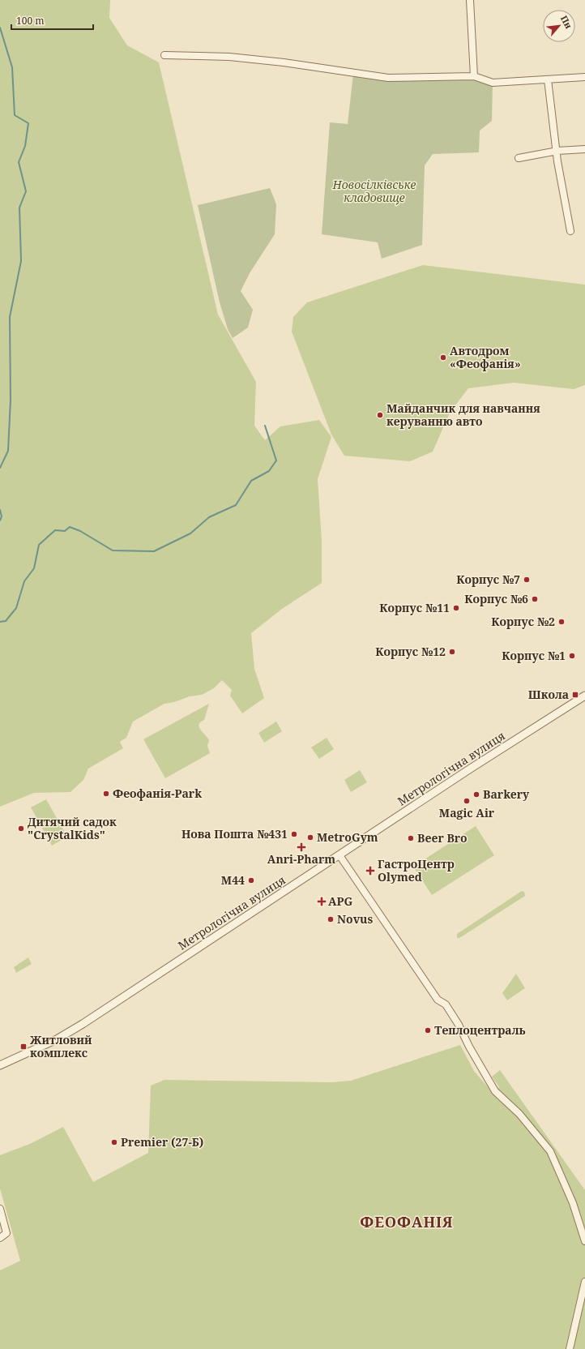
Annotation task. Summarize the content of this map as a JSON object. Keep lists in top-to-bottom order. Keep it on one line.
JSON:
{"streets":{"street":["Метрологічна вулиця"]},"districts":["ФЕОФАНІЯ"],"parks":["Новосілківське кладовище"],"places":{"other":["Автодром «Феофанія»","Майданчик для навчання керуванню авто","Корпус №7","Корпус №6","Корпус №11","Корпус №2","Корпус №12","Корпус №1","Феофанія-Park","Barkery","Magic Air","Дитячий садок \"CrystalKids\"","Нова Пошта №431","MetroGym","Beer Bro","M44","Novus","Теплоцентраль","Premier (27-Б)"],"transit":["Школа","Житловий комплекс"],"health":["Anri-Pharm","ГастроЦентр Olymed","APG"]},"scale_bar":"100 m","north":"top right"}
